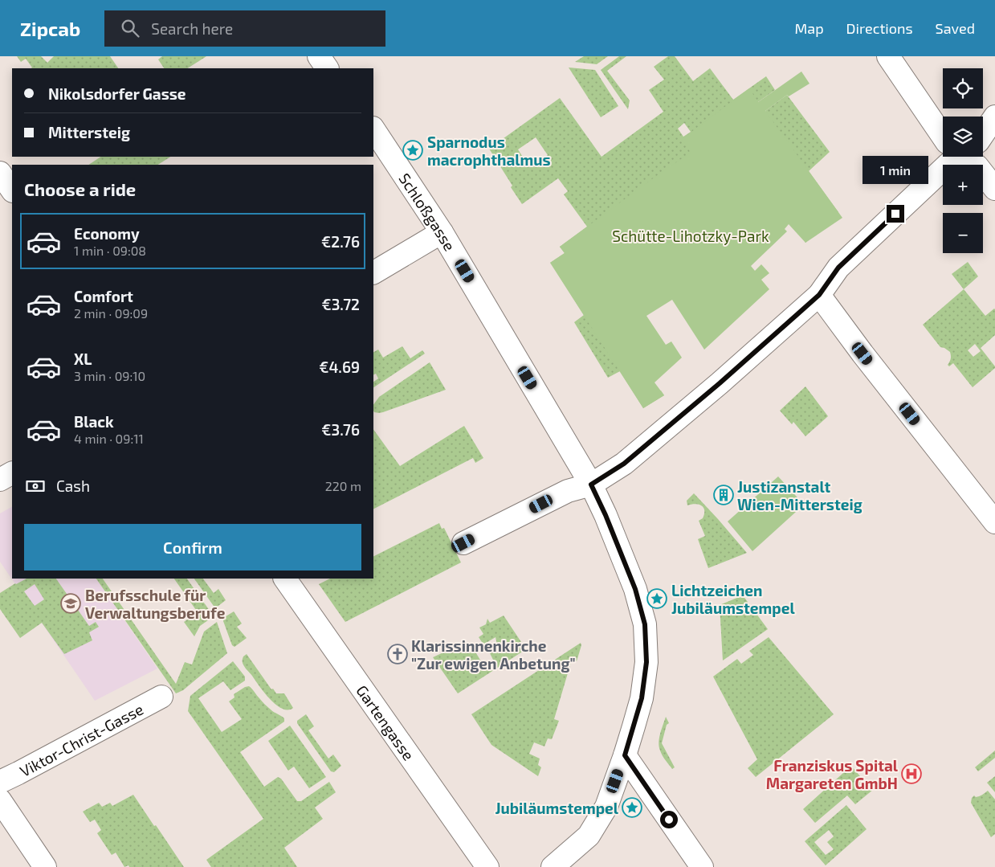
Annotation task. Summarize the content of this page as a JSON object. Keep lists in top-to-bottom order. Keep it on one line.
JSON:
{"streets":{"street":["Schloßgasse","Gartengasse","Viktor-Christ-Gasse"]},"parks":["Schütte-Lihotzky-Park"],"places":{"place":["Sparnodus macrophthalmus","Lichtzeichen Jubiläumstempel","Jubiläumstempel"],"building":["Justizanstalt Wien-Mittersteig"],"school or university":["Berufsschule für Verwaltungsberufe"],"church":["Klarissinnenkirche \"Zur ewigen Anbetung\""],"hospital":["Franziskus Spital Margareten GmbH"]},"page":{"header":"Zipcab","search":"Search here","nav":["Map","Directions","Saved"],"map_buttons":["+","−"],"banner":["Nikolsdorfer Gasse","Mittersteig"],"bubble":"1 min","heading":"Choose a ride","list":[{"name":"Economy","note":"1 min · 09:08","value":"€2.76"},{"name":"Comfort","note":"2 min · 09:09","value":"€3.72"},{"name":"XL","note":"3 min · 09:10","value":"€4.69"},{"name":"Black","note":"4 min · 09:11","value":"€3.76"}],"pay":["Cash","220 m"],"buttons":"Confirm"}}
